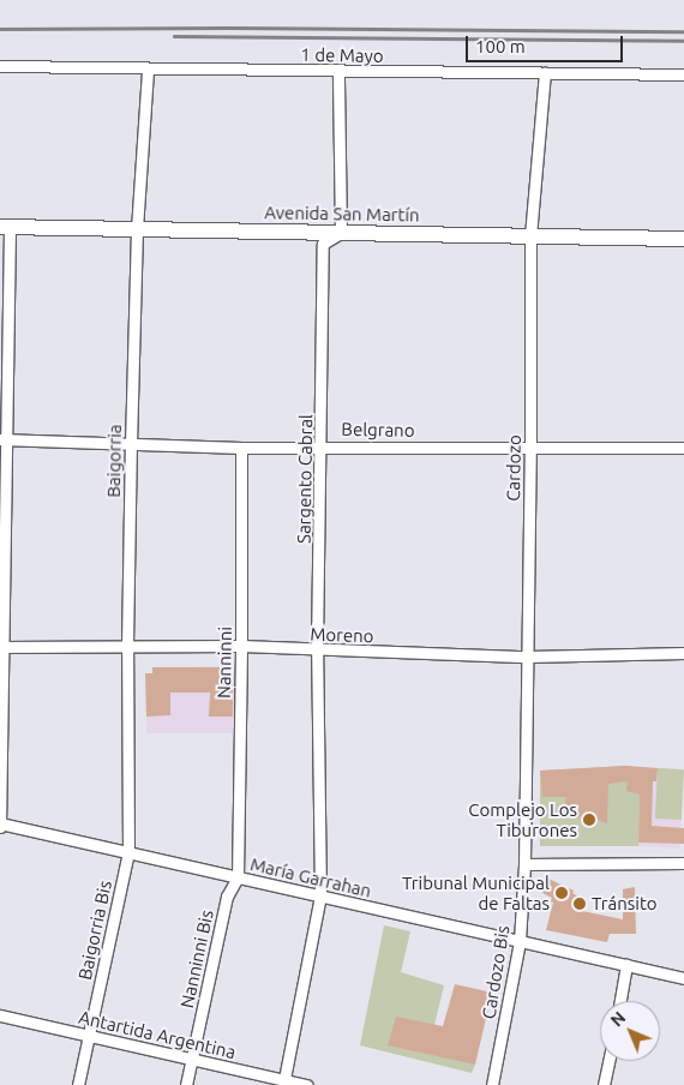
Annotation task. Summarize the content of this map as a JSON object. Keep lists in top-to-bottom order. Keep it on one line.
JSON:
{"streets":{"street":["1 de Mayo","Avenida San Martín","Belgrano","Baigorria","Cardozo","Sargento Cabral","Moreno","Nanninni","María Garrahan","Baigorria Bis","Nanninni Bis","Cardozo Bis","Antartida Argentina"]},"crossings":[["1 de Mayo","Baigorria"],["1 de Mayo","Cardozo"],["Avenida San Martín","Baigorria"],["Avenida San Martín","Cardozo"],["Avenida San Martín","Sargento Cabral"],["Belgrano","Baigorria"],["Belgrano","Cardozo"],["Belgrano","Sargento Cabral"],["Belgrano","Nanninni"],["Baigorria","Moreno"],["Baigorria","María Garrahan"],["Baigorria","Baigorria Bis"],["Cardozo","Moreno"],["Cardozo","Cardozo Bis"],["Sargento Cabral","Moreno"],["Sargento Cabral","María Garrahan"],["Sargento Cabral","Antartida Argentina"],["Moreno","Nanninni"],["Nanninni","María Garrahan"],["Nanninni","Nanninni Bis"],["María Garrahan","Baigorria Bis"],["María Garrahan","Nanninni Bis"],["María Garrahan","Cardozo Bis"],["Baigorria Bis","Antartida Argentina"],["Nanninni Bis","Antartida Argentina"]],"places":["Complejo Los Tiburones","Tribunal Municipal de Faltas","Tránsito"],"scale_bar":"100 m","north":"top left"}
